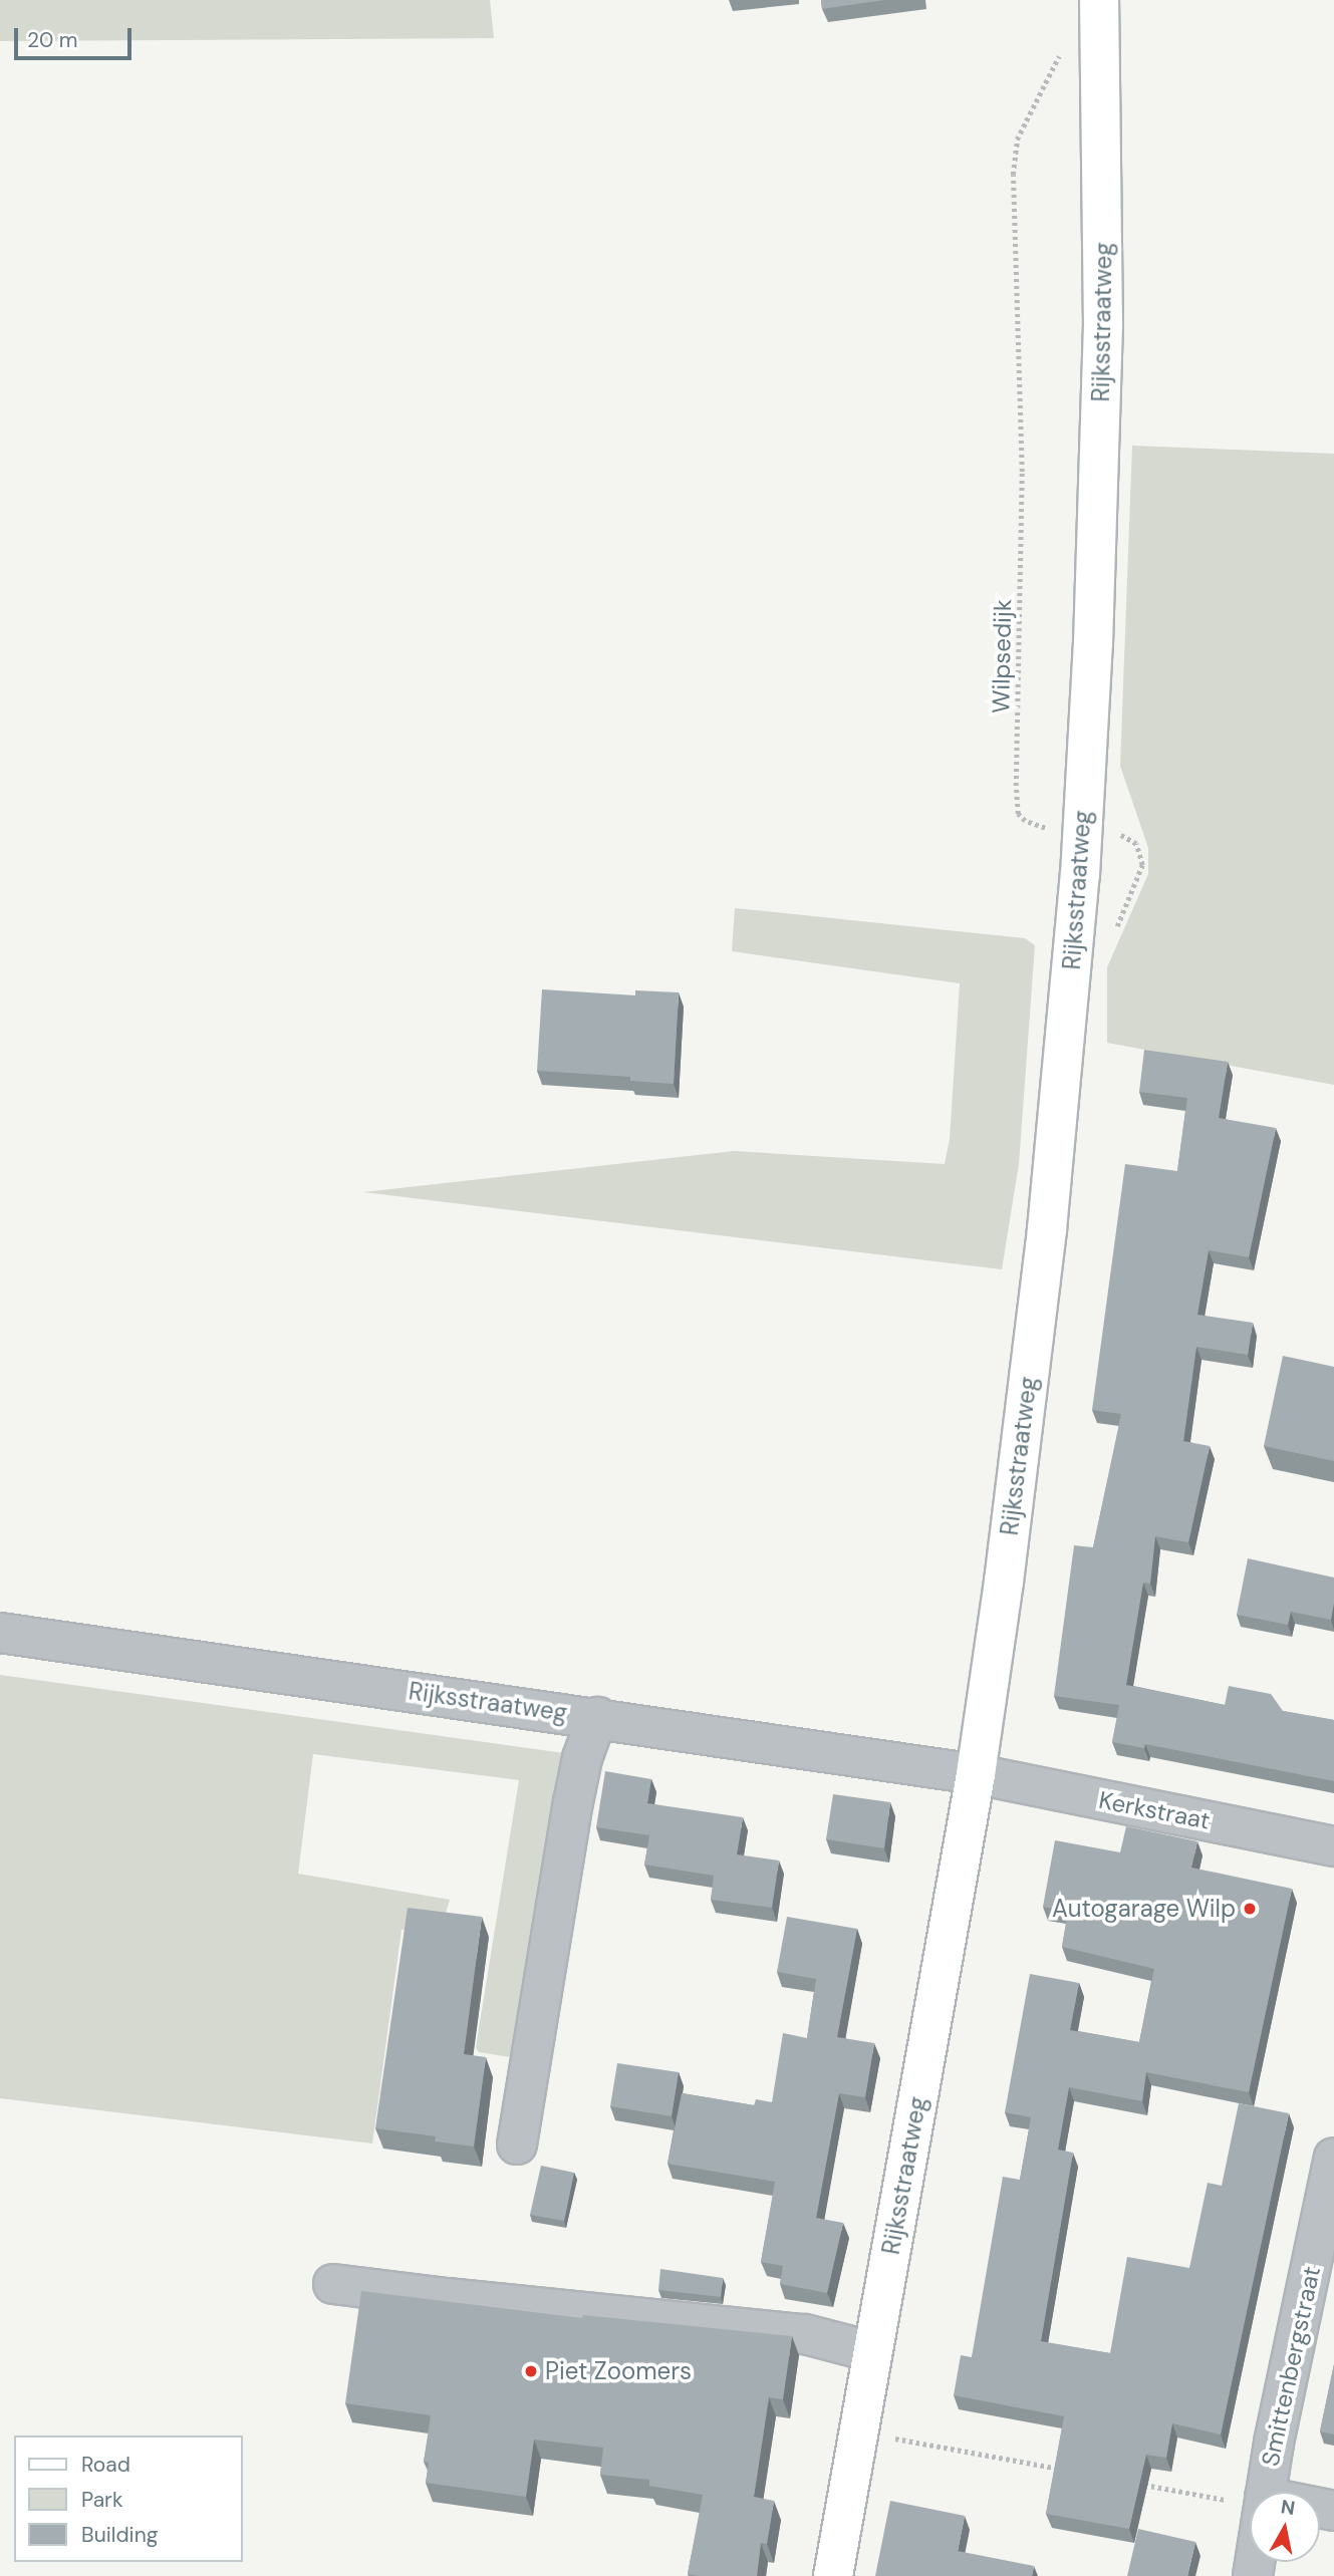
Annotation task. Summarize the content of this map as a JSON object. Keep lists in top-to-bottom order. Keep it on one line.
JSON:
{"streets":{"main road":["Rijksstraatweg"],"street":["Kerkstraat","Smittenbergstraat"],"path":["Wilpsedijk"]},"crossings":[["Rijksstraatweg","Kerkstraat"]],"places":["Autogarage Wilp","Piet Zoomers"],"legend":["Road","Park","Building"],"scale_bar":"20 m","north":"top"}
